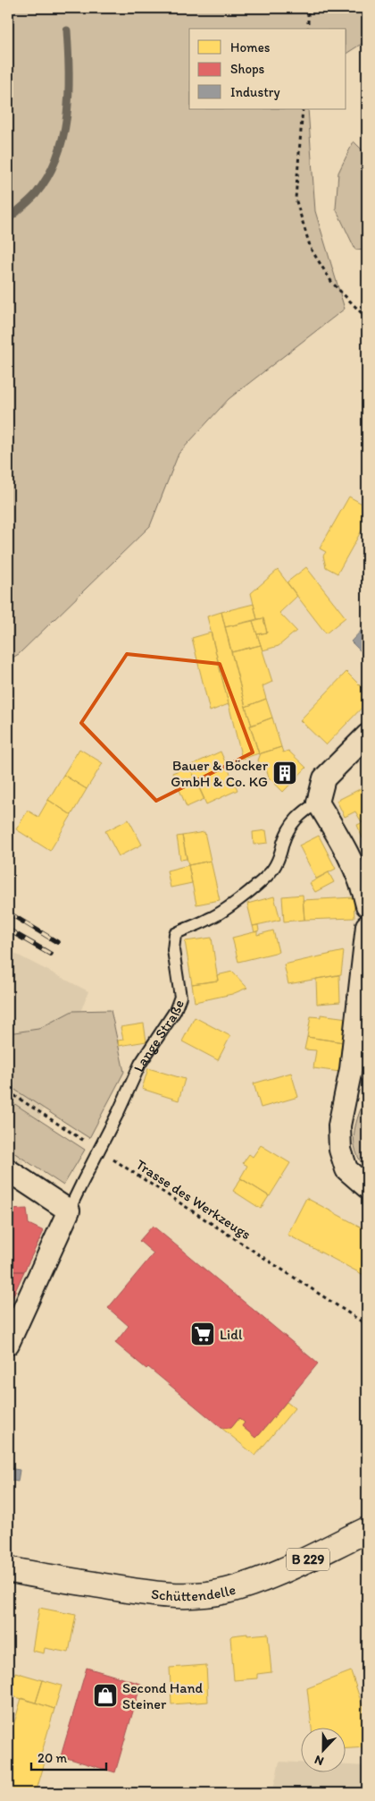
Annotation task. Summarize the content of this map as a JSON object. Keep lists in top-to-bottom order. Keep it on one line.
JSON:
{"streets":{"main road":["B 229","Schüttendelle"],"street":["Lange Straße"],"path":["Trasse des Werkzeugs"]},"places":{"building":["Bauer & Böcker GmbH & Co. KG"],"supermarket":["Lidl"],"shop":["Second Hand Steiner"]},"legend":["Homes","Shops","Industry"],"scale_bar":"20 m","north":"bottom"}
